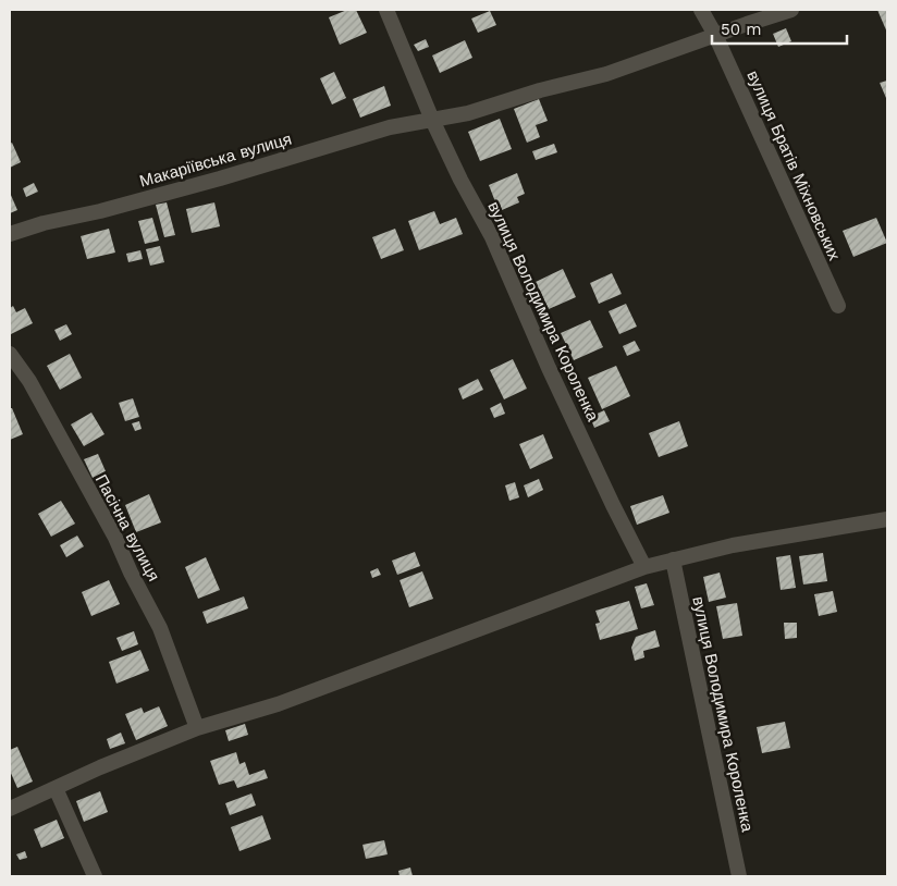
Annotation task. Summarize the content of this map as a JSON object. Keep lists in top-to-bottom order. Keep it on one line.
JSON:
{"streets":{"street":["Макаріївська вулиця","вулиця Братів Міхновських","вулиця Володимира Короленка","Пасічна вулиця"]},"crossings":[["Макаріївська вулиця","вулиця Братів Міхновських"],["Макаріївська вулиця","вулиця Володимира Короленка"]],"scale_bar":"50 m"}
